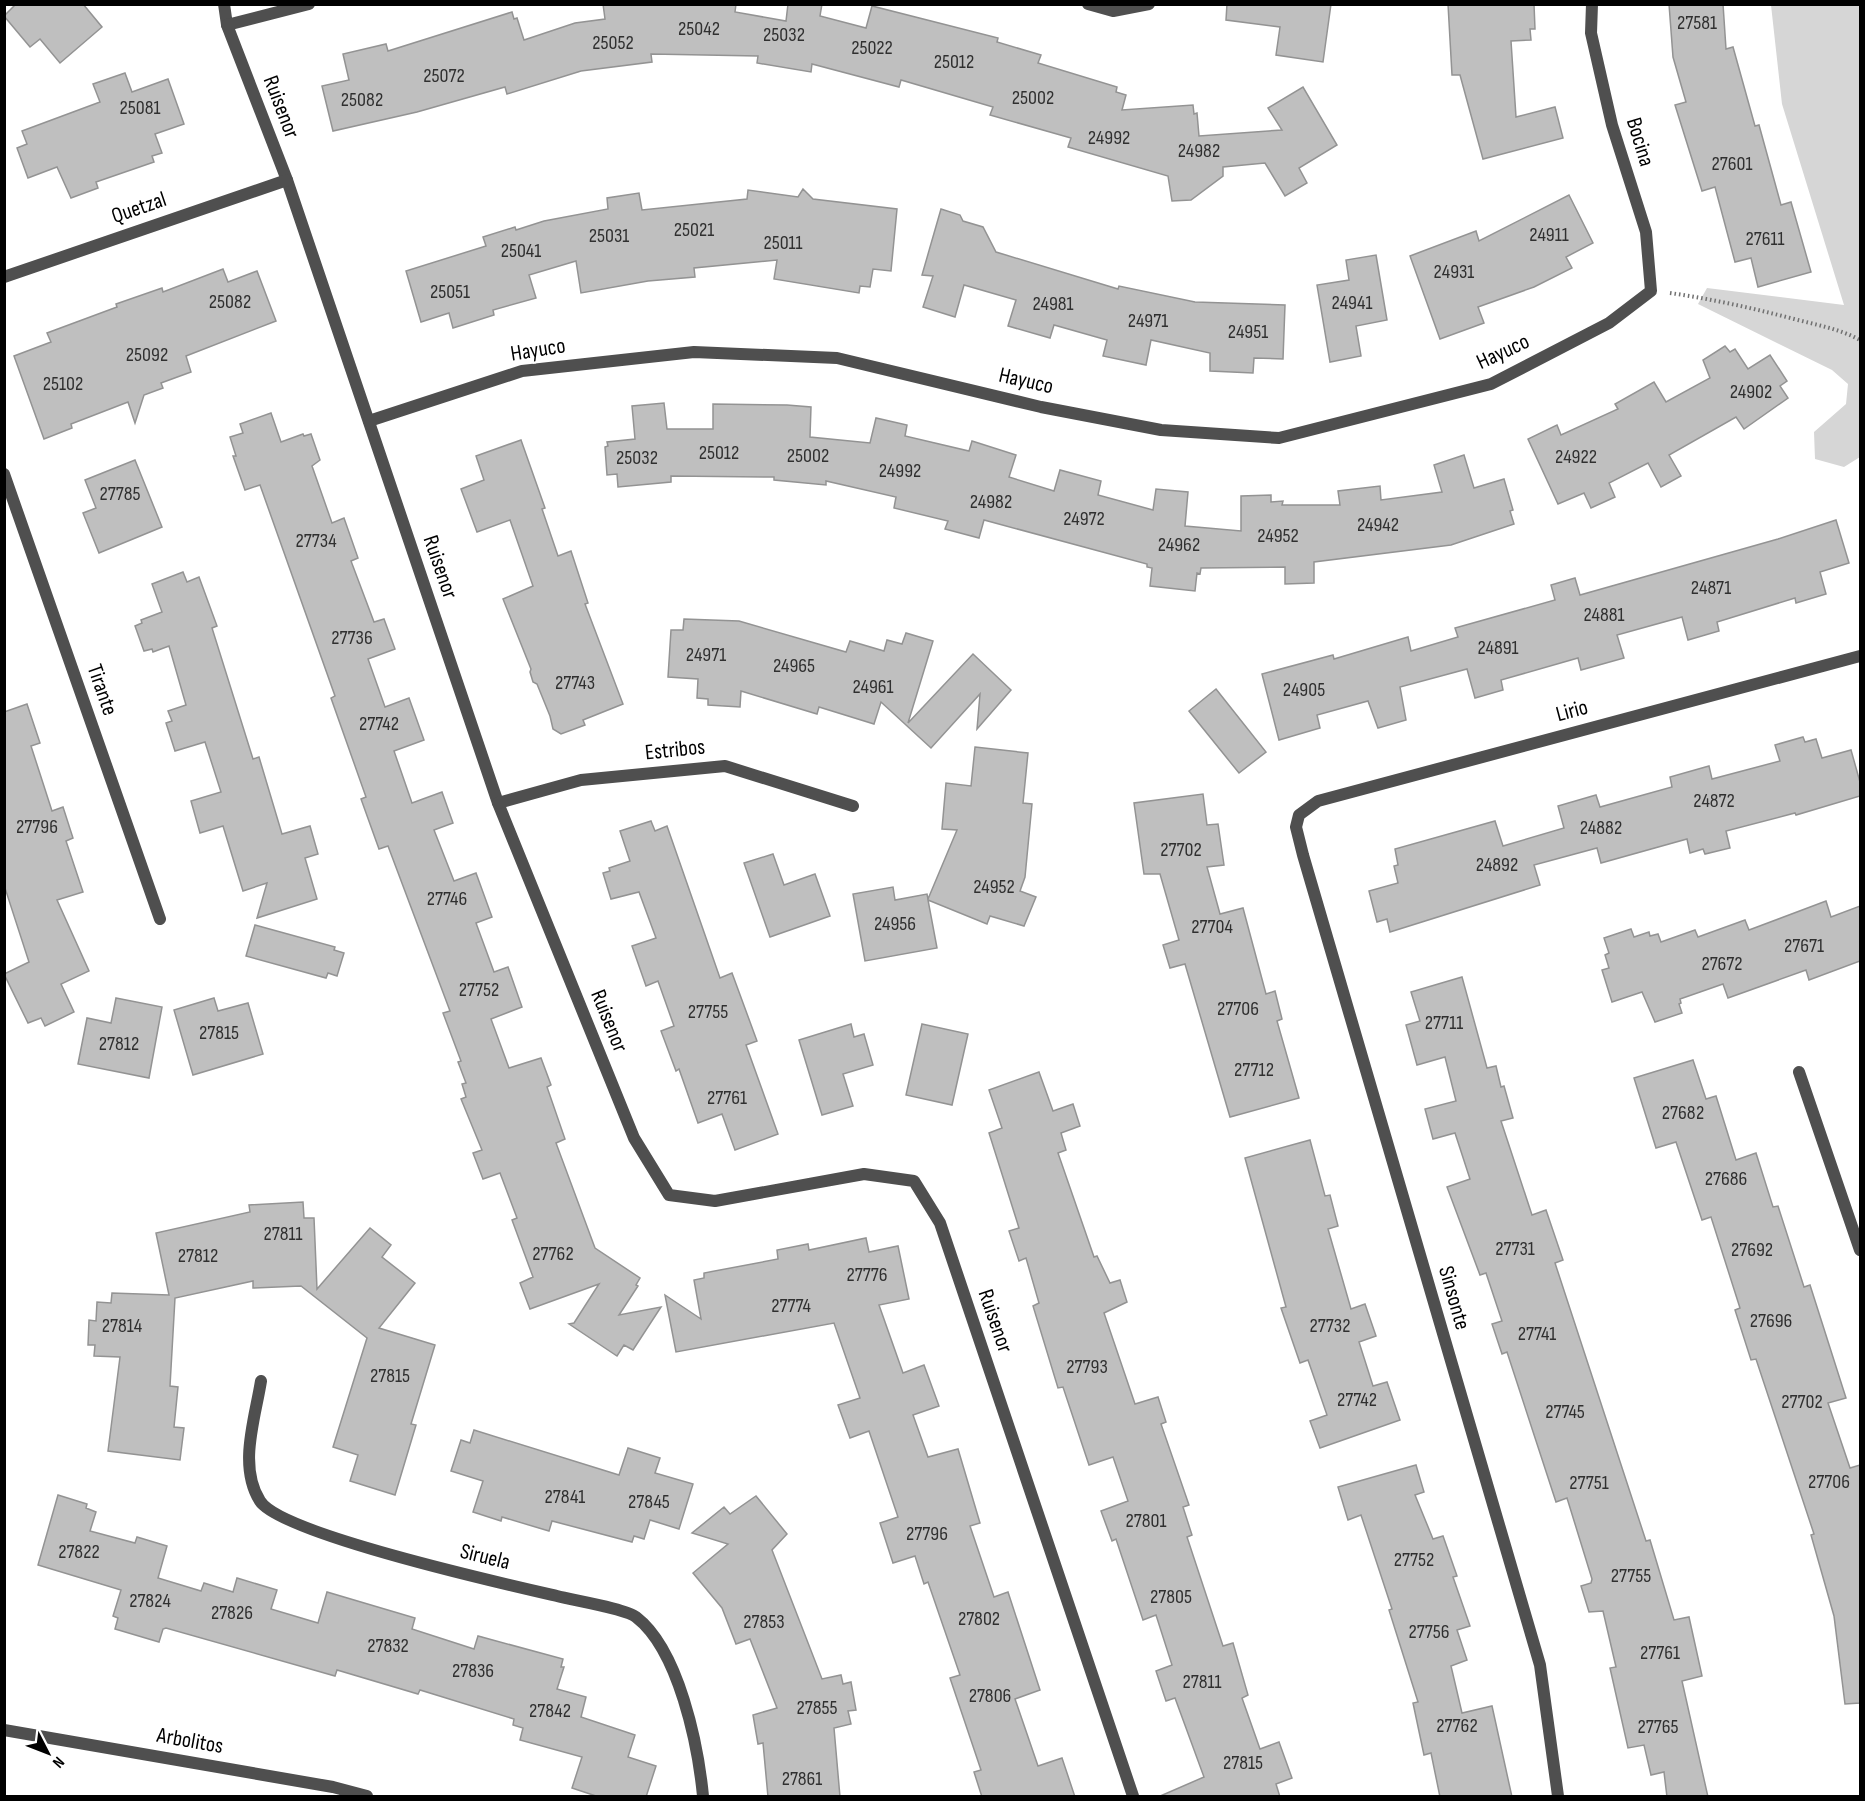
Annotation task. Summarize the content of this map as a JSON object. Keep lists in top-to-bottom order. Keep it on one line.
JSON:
{"streets":{"street":["Ruisenor","Bocina","Quetzal","Hayuco","Tirante","Lirio","Estribos","Sinsonte","Siruela","Arbolitos"]},"crossings":[["Ruisenor","Quetzal"],["Ruisenor","Hayuco"],["Ruisenor","Estribos"],["Bocina","Hayuco"],["Lirio","Sinsonte"]],"house_numbers":["27581","25042","25032","25052","25022","25012","25072","25002","25082","25081","24992","24982","27601","25021","24911","25031","27611","25011","25041","24931","25051","25082","24941","24981","24971","24951","25092","25102","24902","25012","25002","24922","25032","24992","27785","24982","24972","24942","24952","27734","24962","24871","24881","27736","24891","24971","24965","27743","24961","24905","27742","24872","27796","24882","27702","24892","24952","27746","24956","27704","27671","27672","27752","27706","27755","27711","27815","27812","27712","27761","27682","27686","27811","27731","27692","27762","27812","27776","27774","27696","27814","27732","27741","27793","27815","27742","27702","27745","27706","27751","27841","27845","27801","27796","27822","27752","27755","27805","27824","27826","27802","27853","27756","27832","27761","27836","27811","27806","27855","27842","27762","27765","27815","27861"],"north":"bottom right"}
